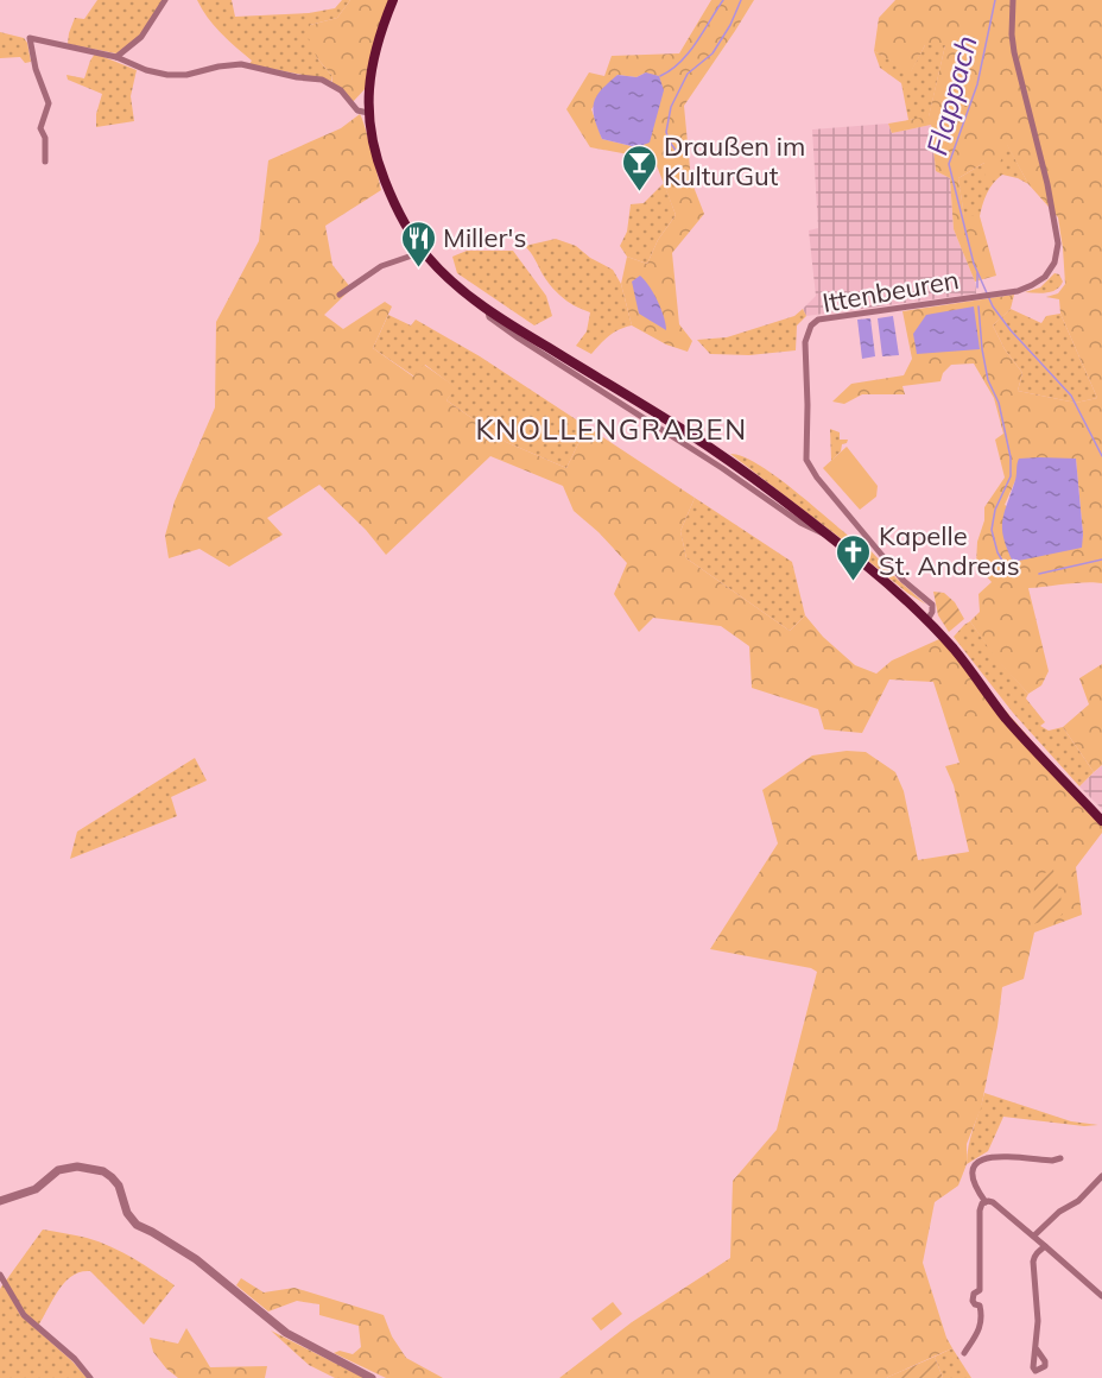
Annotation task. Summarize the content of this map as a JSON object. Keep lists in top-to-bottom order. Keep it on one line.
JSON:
{"streets":{"street":["Ittenbeuren"]},"districts":["KNOLLENGRABEN"],"water":["Flappach"],"places":{"bar":["Draußen im KulturGut"],"restaurant":["Miller's"],"church":["Kapelle St. Andreas"]}}
